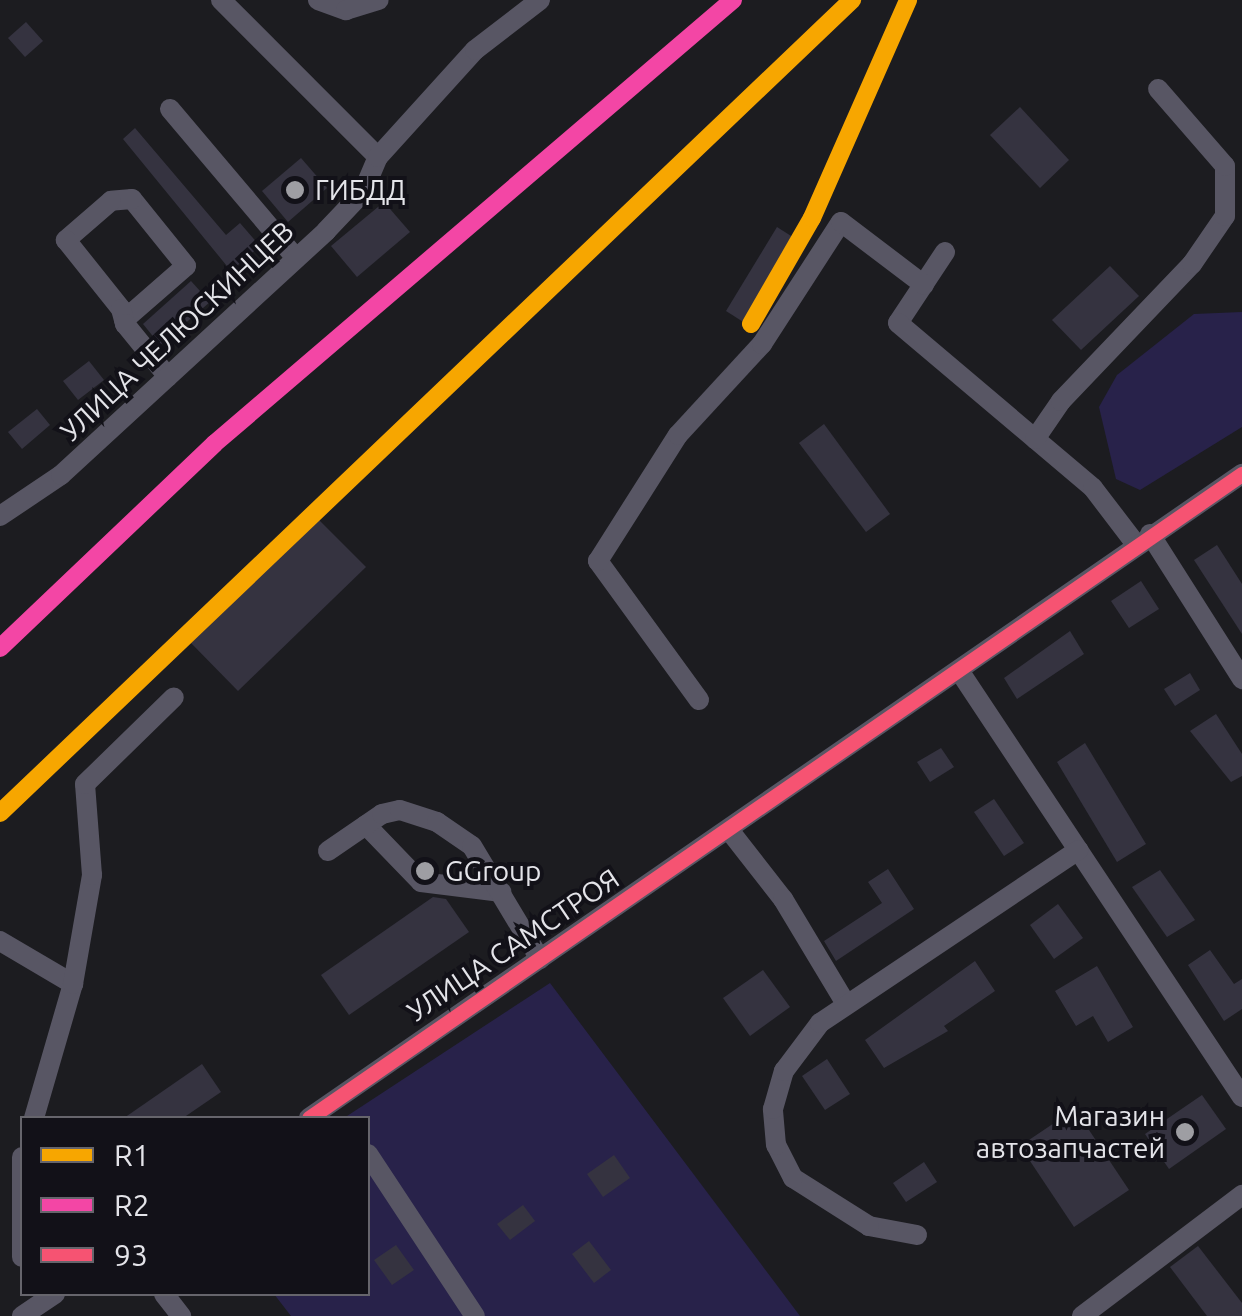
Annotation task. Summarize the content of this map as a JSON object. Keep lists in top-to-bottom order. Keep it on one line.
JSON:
{"streets":{"street":["УЛИЦА ЧЕЛЮСКИНЦЕВ","УЛИЦА САМСТРОЯ"]},"places":["ГИБДД","GGroup","Магазин автозапчастей"],"lines":["transit line R1","transit line R2","transit line 93"],"legend":["R1","R2","93"]}
